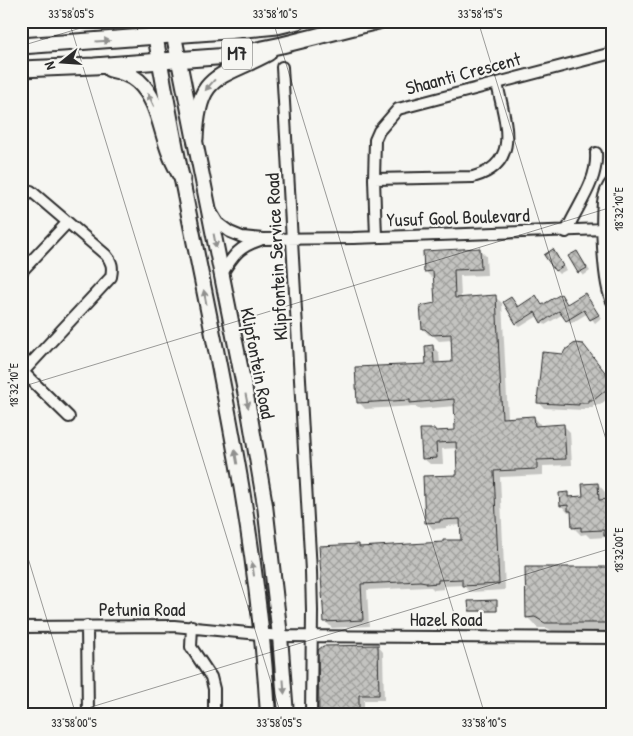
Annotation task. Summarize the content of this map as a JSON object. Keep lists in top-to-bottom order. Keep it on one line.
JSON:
{"streets":{"highway":["M7"],"main road":["Klipfontein Road"],"street":["Shaanti Crescent","Yusuf Gool Boulevard","Klipfontein Service Road","Petunia Road","Hazel Road"]},"crossings":[["M7","Klipfontein Road"],["Shaanti Crescent","Yusuf Gool Boulevard"],["Yusuf Gool Boulevard","Klipfontein Service Road"],["Yusuf Gool Boulevard","Klipfontein Road"],["Klipfontein Service Road","Hazel Road"],["Klipfontein Road","Petunia Road"],["Klipfontein Road","Hazel Road"],["Petunia Road","Hazel Road"]],"north":"left","coordinates":["33°58'05\"S","33°58'10\"S","33°58'15\"S","18°32'10\"E","18°32'00\"E","33°58'00\"S"]}
